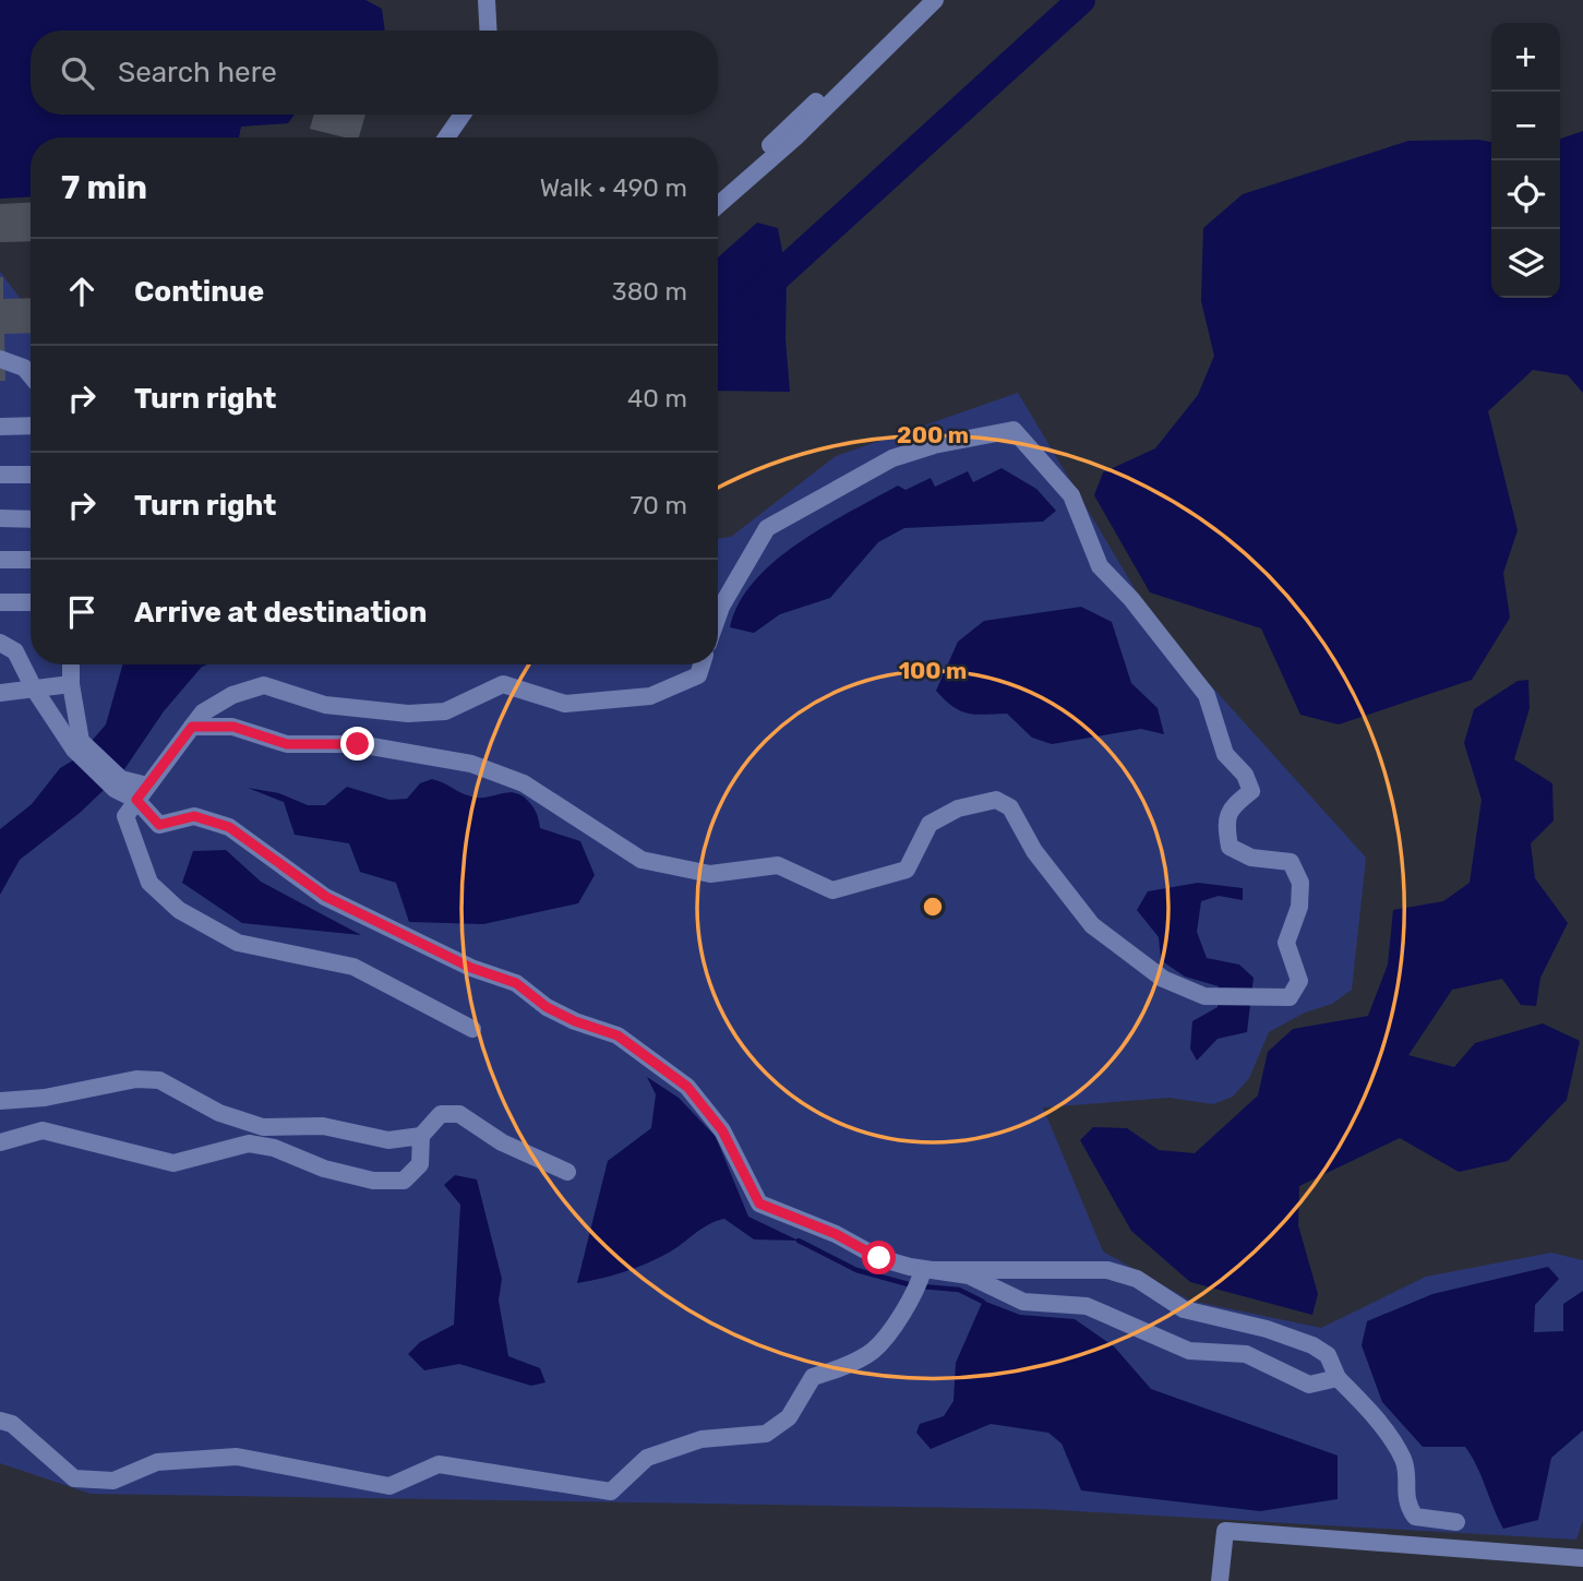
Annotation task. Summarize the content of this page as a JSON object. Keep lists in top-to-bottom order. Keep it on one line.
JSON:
{"page":{"map_buttons":["+","−"],"search":"Search here","heading":["7 min","Walk · 490 m"],"list":[["Continue","380 m"],["Turn right","40 m"],["Turn right","70 m"],"Arrive at destination"]},"rings":["200 m","100 m"]}
